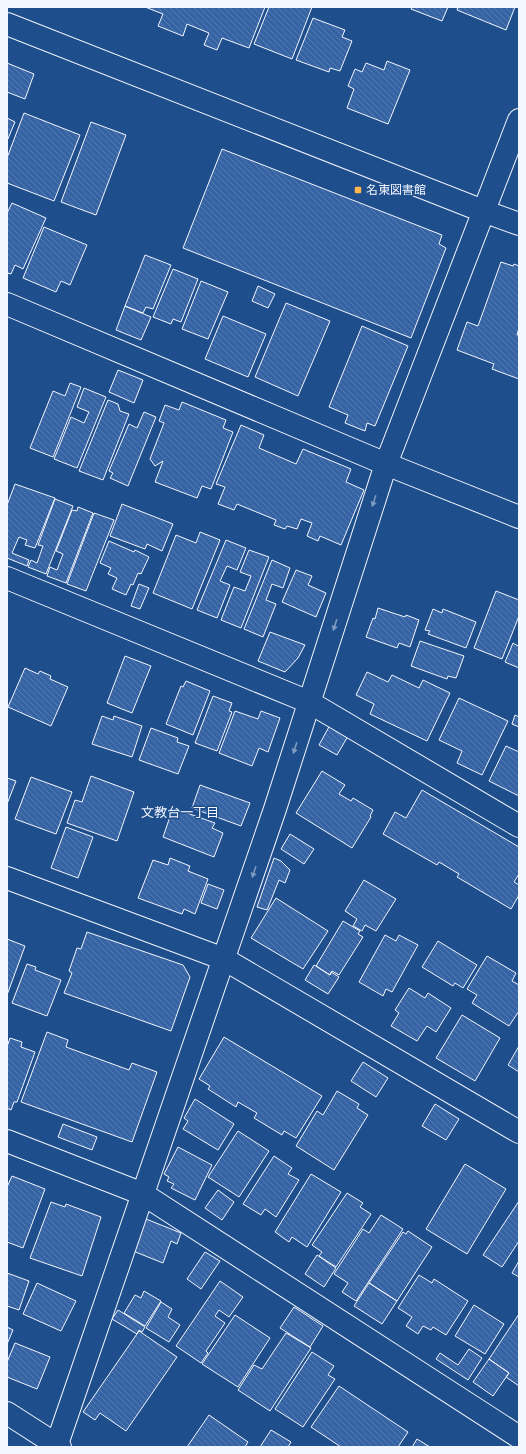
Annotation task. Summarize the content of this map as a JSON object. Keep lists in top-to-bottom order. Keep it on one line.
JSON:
{"districts":["文教台一丁目"],"places":{"transit":["名東図書館"]}}
